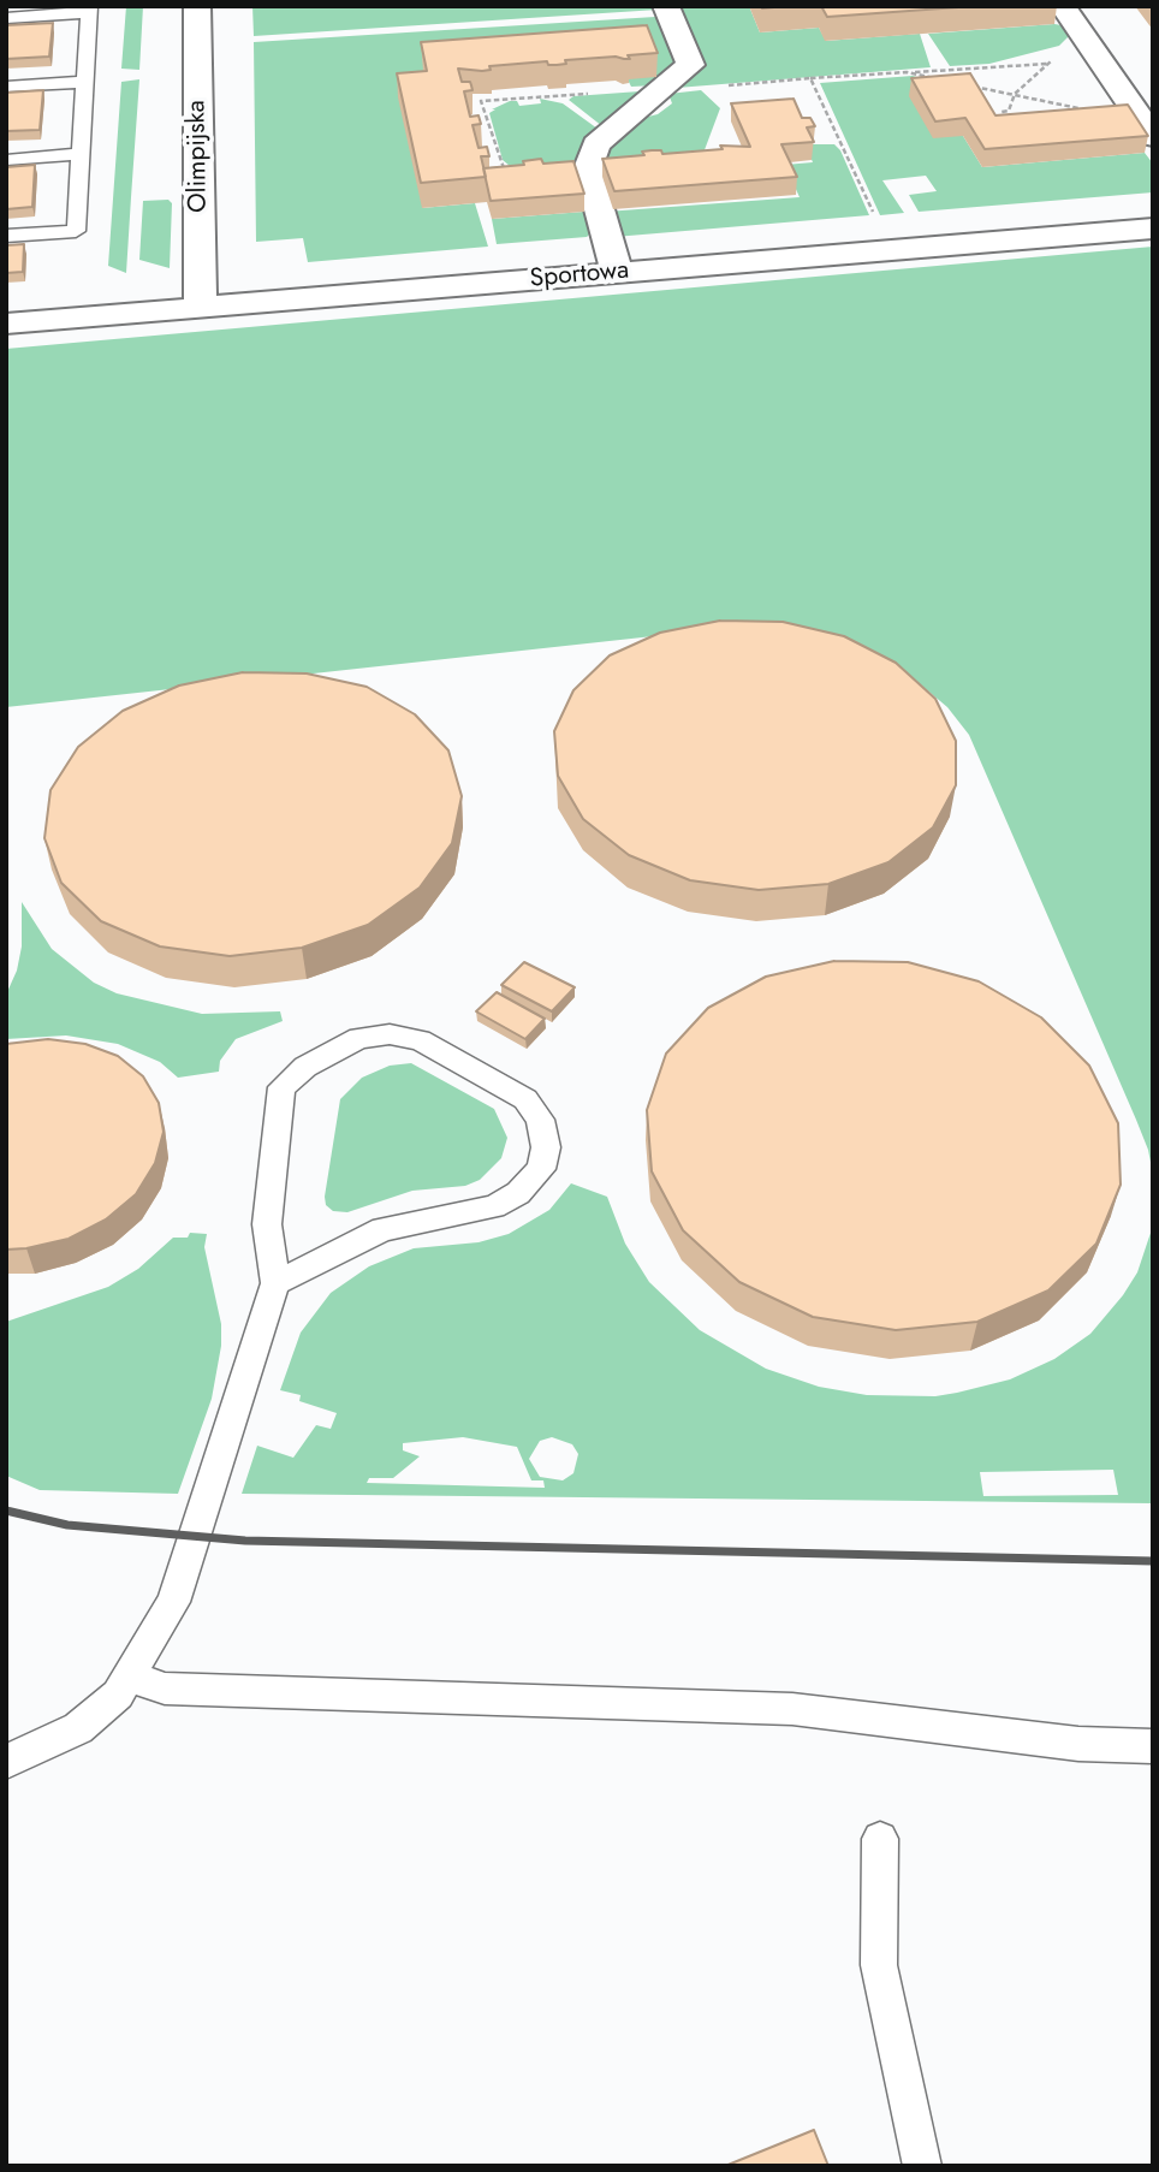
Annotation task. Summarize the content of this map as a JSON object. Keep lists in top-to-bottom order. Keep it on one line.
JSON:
{"streets":{"street":["Olimpijska","Sportowa"]},"crossings":[["Olimpijska","Sportowa"]]}
